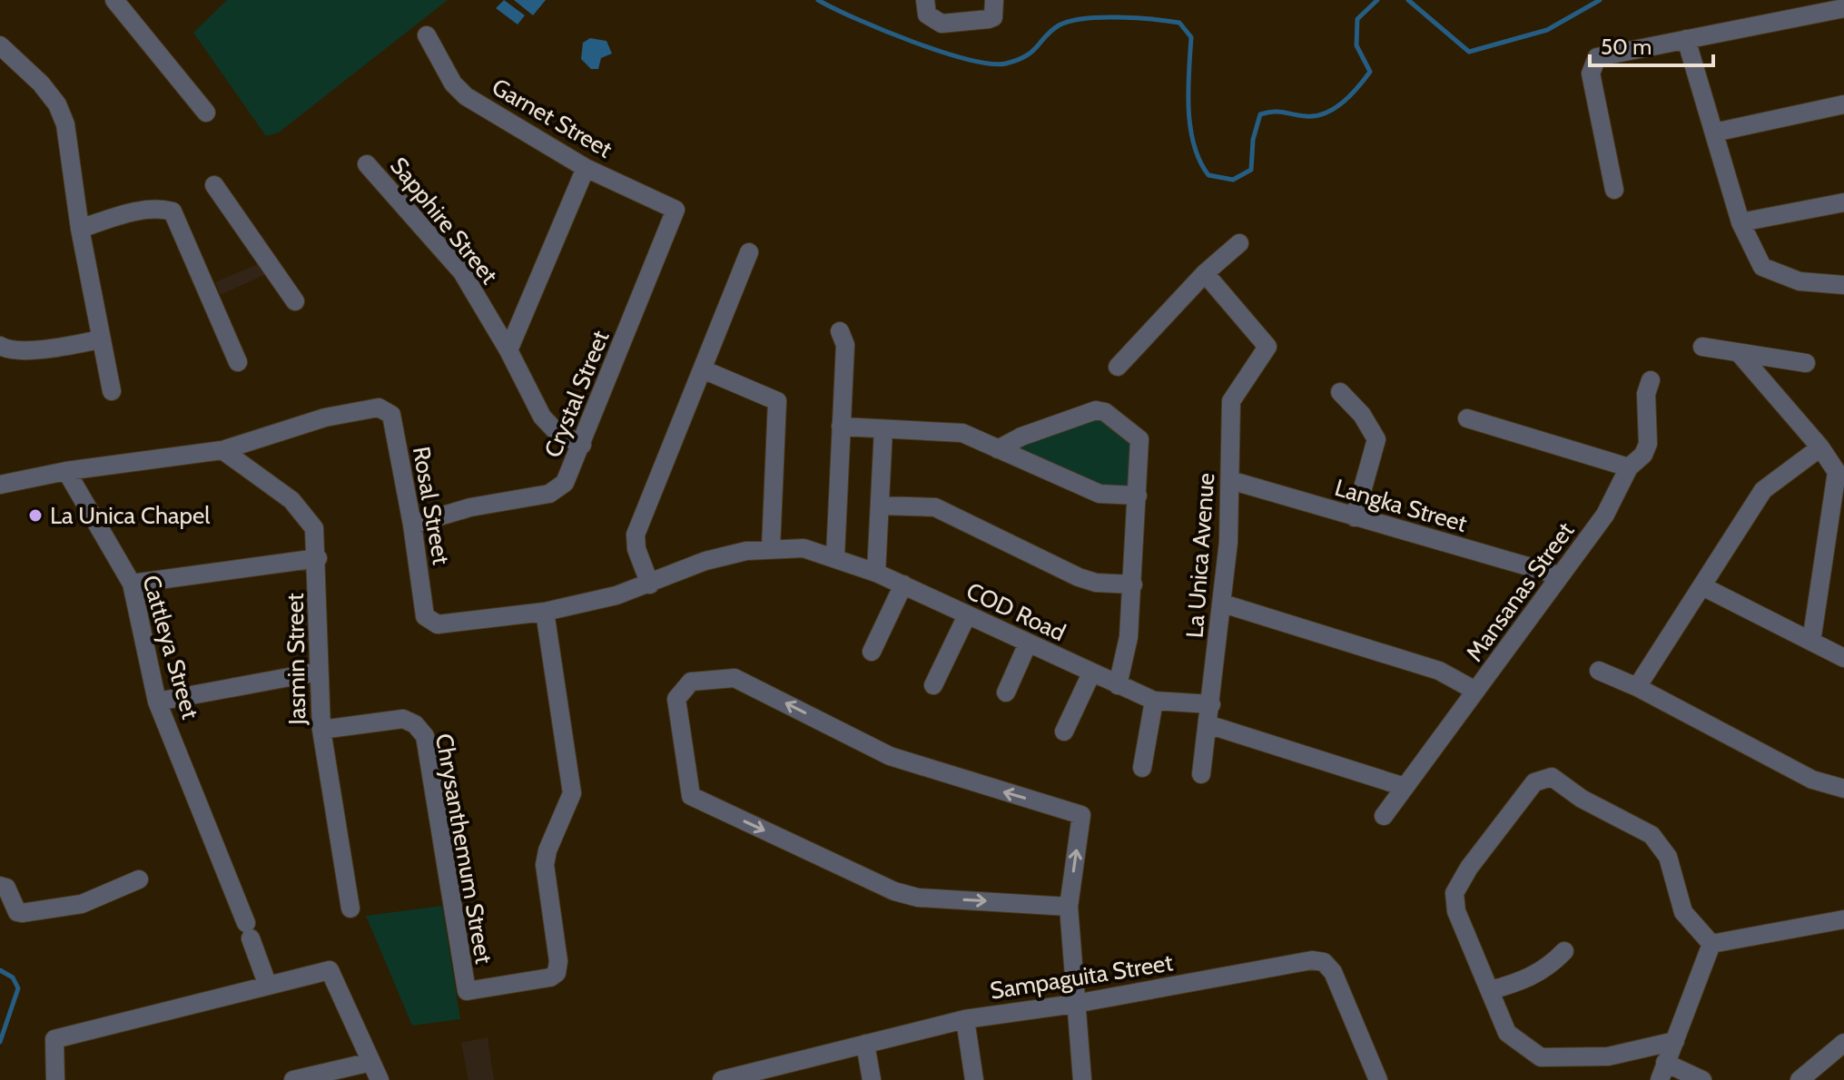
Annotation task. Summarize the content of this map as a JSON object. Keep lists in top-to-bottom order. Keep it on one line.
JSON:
{"streets":{"street":["Garnet Street","Sapphire Street","Crystal Street","Rosal Street","Langka Street","La Unica Avenue","Mansanas Street","COD Road","Cattleya Street","Jasmin Street","Chrysanthemum Street","Sampaguita Street"]},"crossings":[["Garnet Street","Crystal Street"],["Sapphire Street","Crystal Street"],["Crystal Street","Rosal Street"],["Rosal Street","COD Road"],["Rosal Street","Cattleya Street"],["Rosal Street","Jasmin Street"],["Rosal Street","Chrysanthemum Street"],["Langka Street","La Unica Avenue"],["Langka Street","Mansanas Street"],["La Unica Avenue","COD Road"],["Jasmin Street","Chrysanthemum Street"]],"places":["La Unica Chapel"],"scale_bar":"50 m"}
